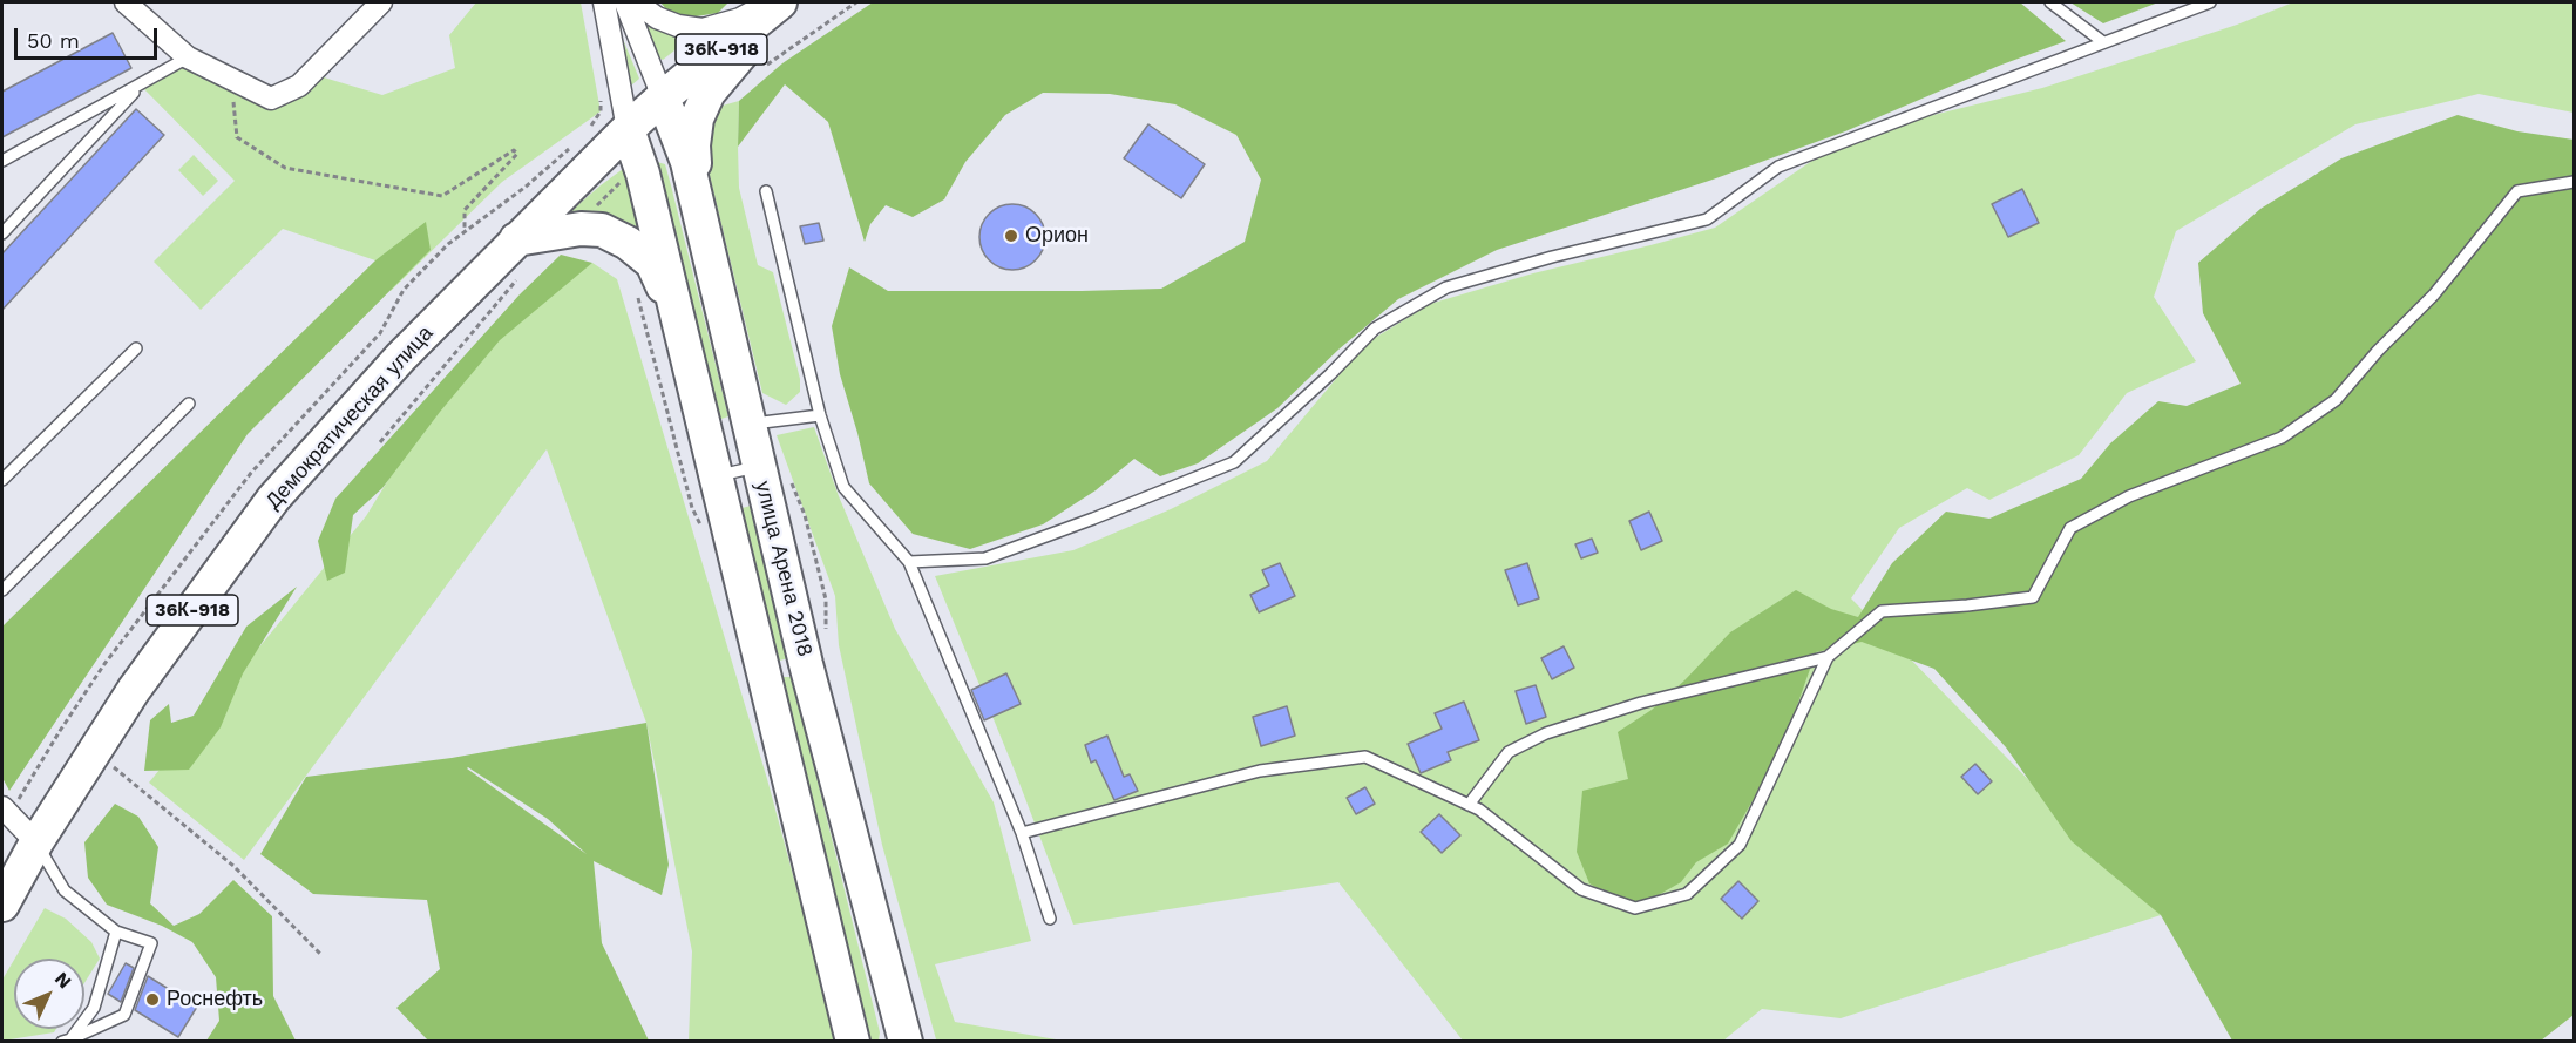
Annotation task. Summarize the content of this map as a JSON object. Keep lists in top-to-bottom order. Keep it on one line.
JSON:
{"streets":{"main road":["36К-918","Демократическая улица","улица Арена 2018"]},"crossings":[["Демократическая улица","улица Арена 2018"]],"places":["Орион","Роснефть"],"scale_bar":"50 m","north":"top right"}
